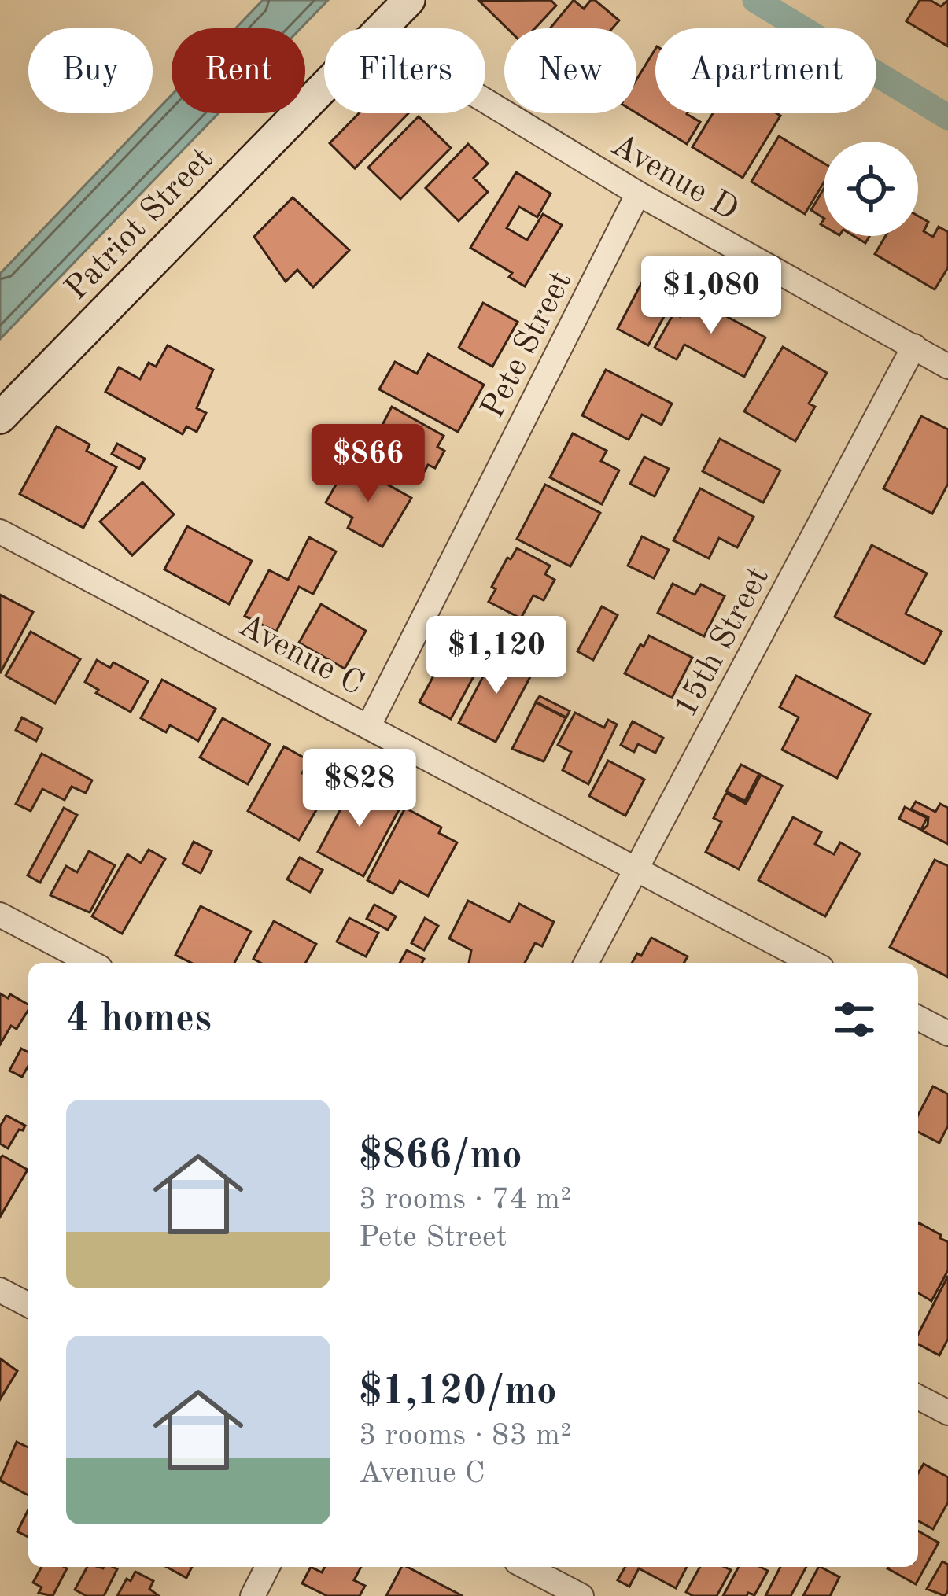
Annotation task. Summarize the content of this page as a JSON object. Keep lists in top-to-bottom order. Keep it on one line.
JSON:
{"streets":{"main road":["Patriot Street"],"street":["Avenue D","Pete Street","15th Street","Avenue C"]},"crossings":[["Avenue D","Pete Street"],["Avenue D","15th Street"],["Pete Street","Avenue C"],["15th Street","Avenue C"]],"page":{"chip":["Buy","Rent","Filters","New","Apartment"],"price":["$1,080","$866","$1,120","$828"],"heading":"4 homes","list":[{"name":"$866/mo","note":"3 rooms · 74 m² · Pete Street"},{"name":"$1,120/mo","note":"3 rooms · 83 m² · Avenue C"}]}}
